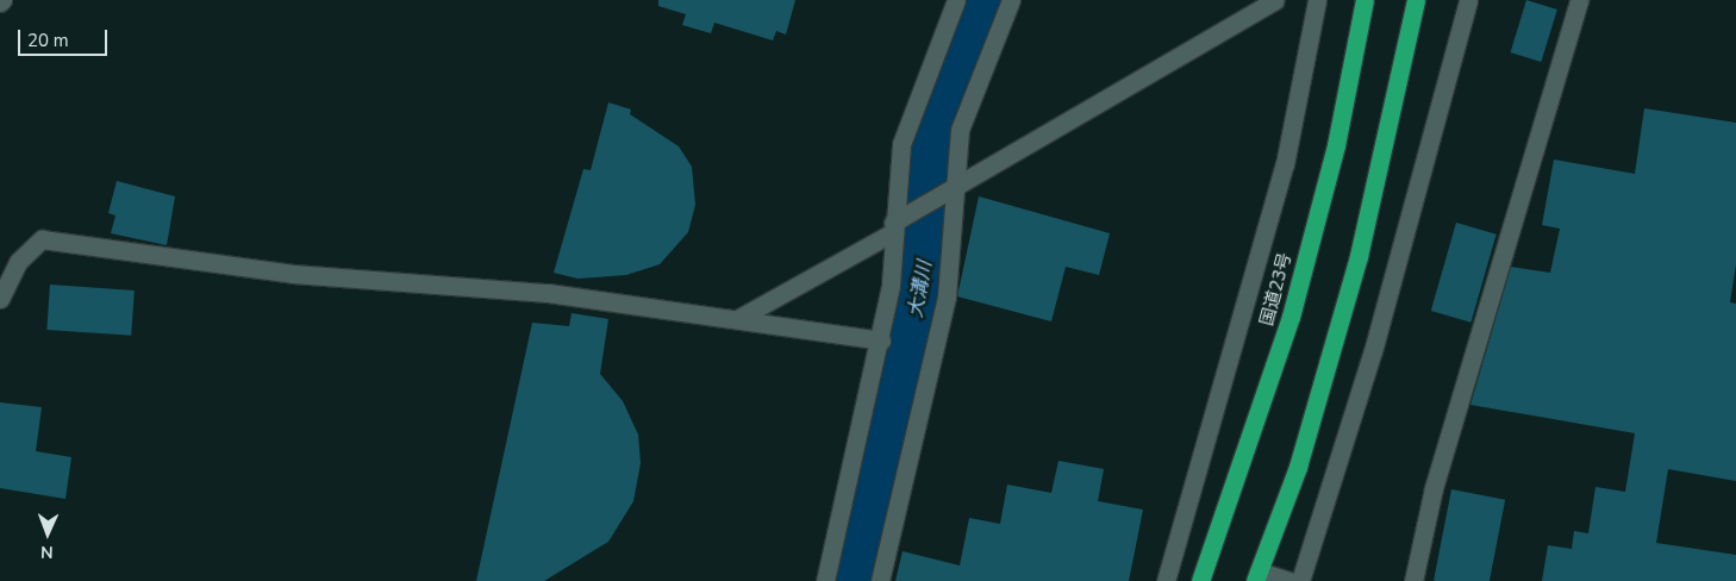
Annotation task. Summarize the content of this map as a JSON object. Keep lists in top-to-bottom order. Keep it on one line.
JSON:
{"streets":{"highway":["国道23号"]},"water":["大溝川"],"scale_bar":"20 m","north":"bottom"}
